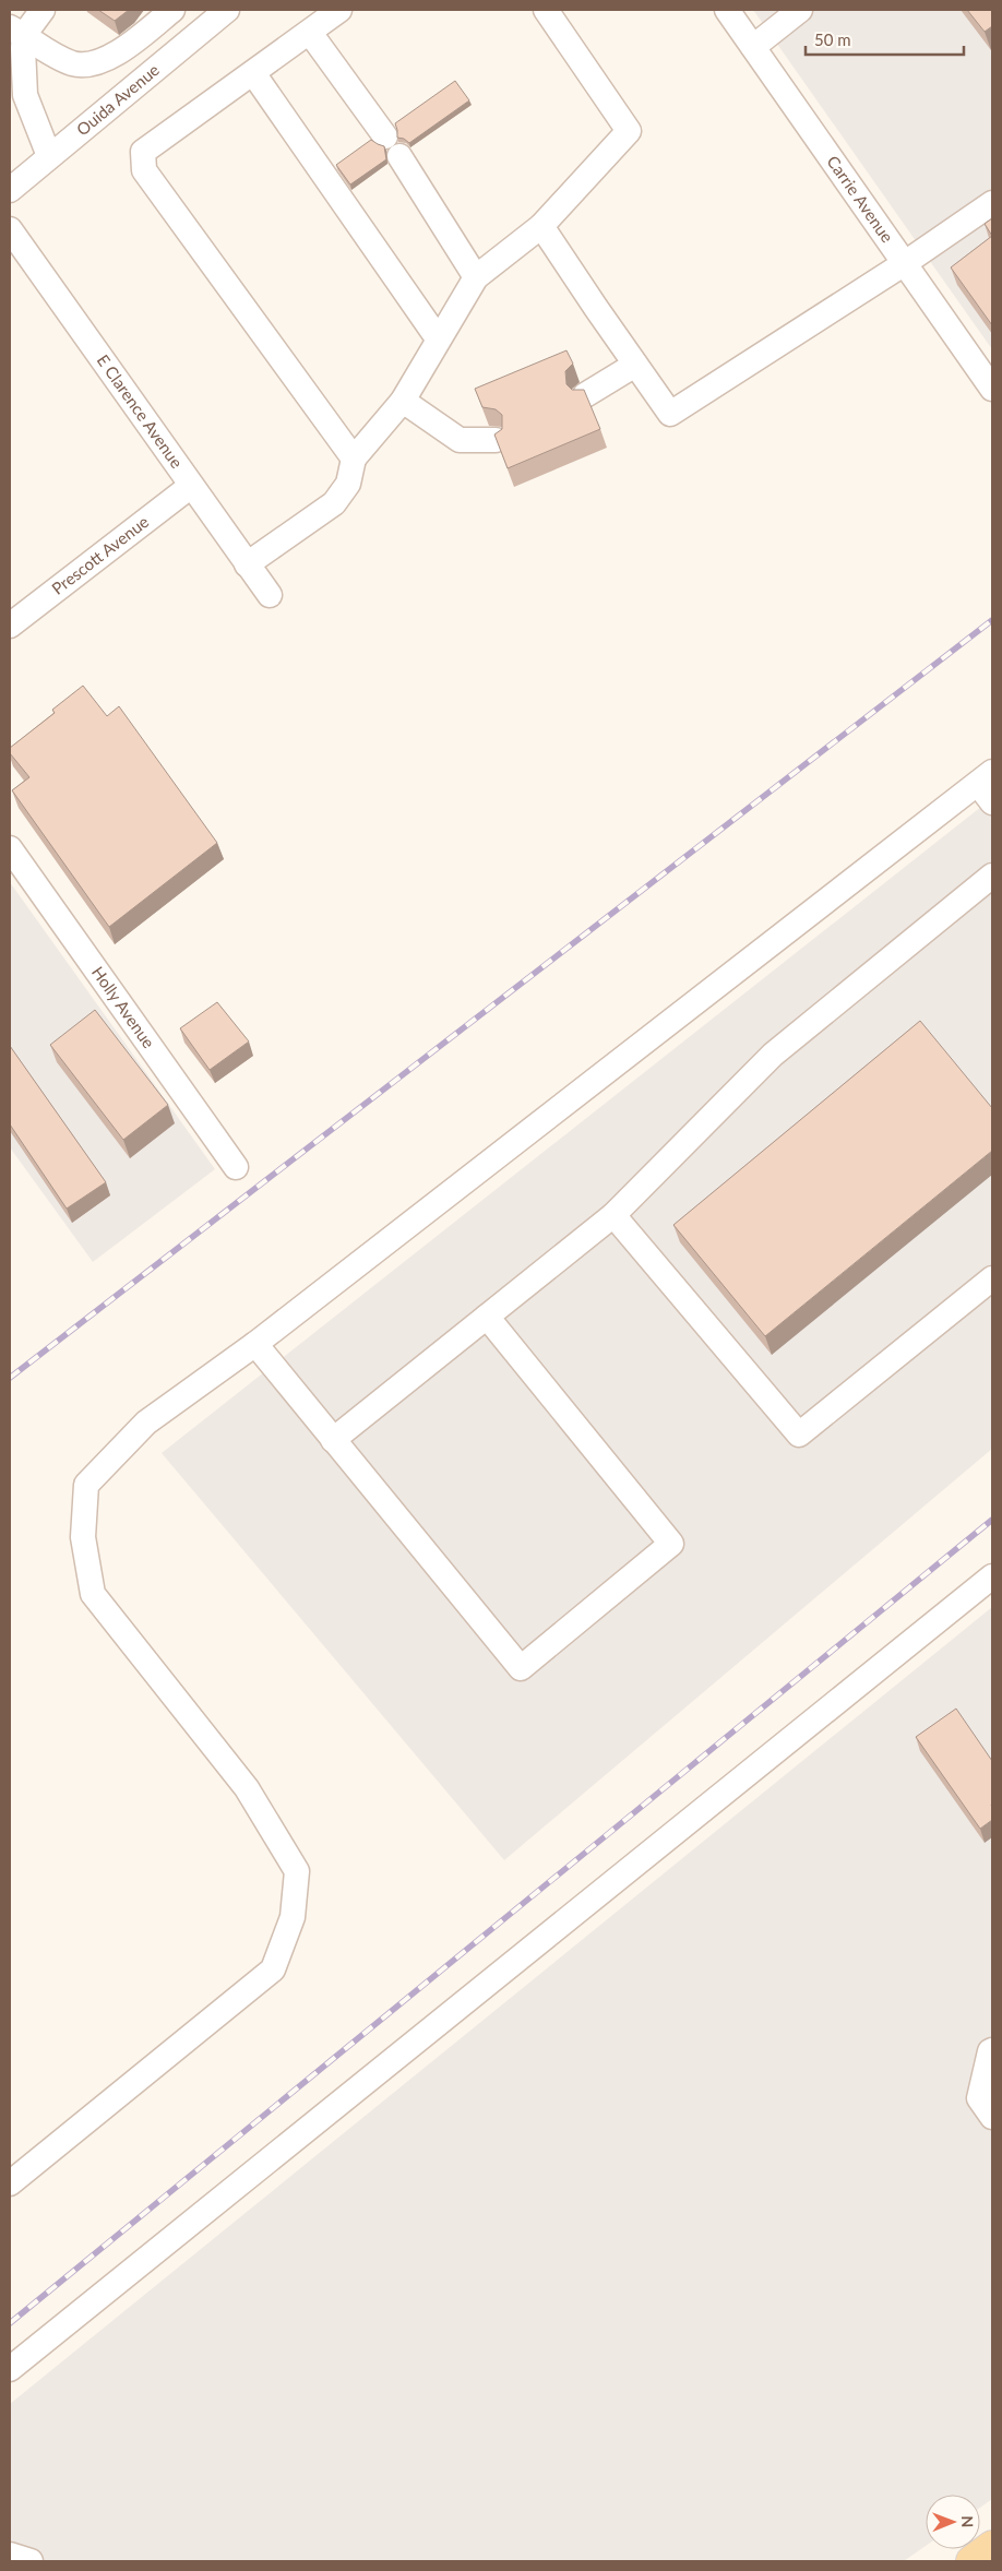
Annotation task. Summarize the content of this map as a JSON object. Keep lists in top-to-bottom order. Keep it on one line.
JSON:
{"streets":{"street":["Ouida Avenue","Carrie Avenue","E Clarence Avenue","Prescott Avenue","Holly Avenue"]},"crossings":[["E Clarence Avenue","Prescott Avenue"]],"scale_bar":"50 m","north":"right"}
